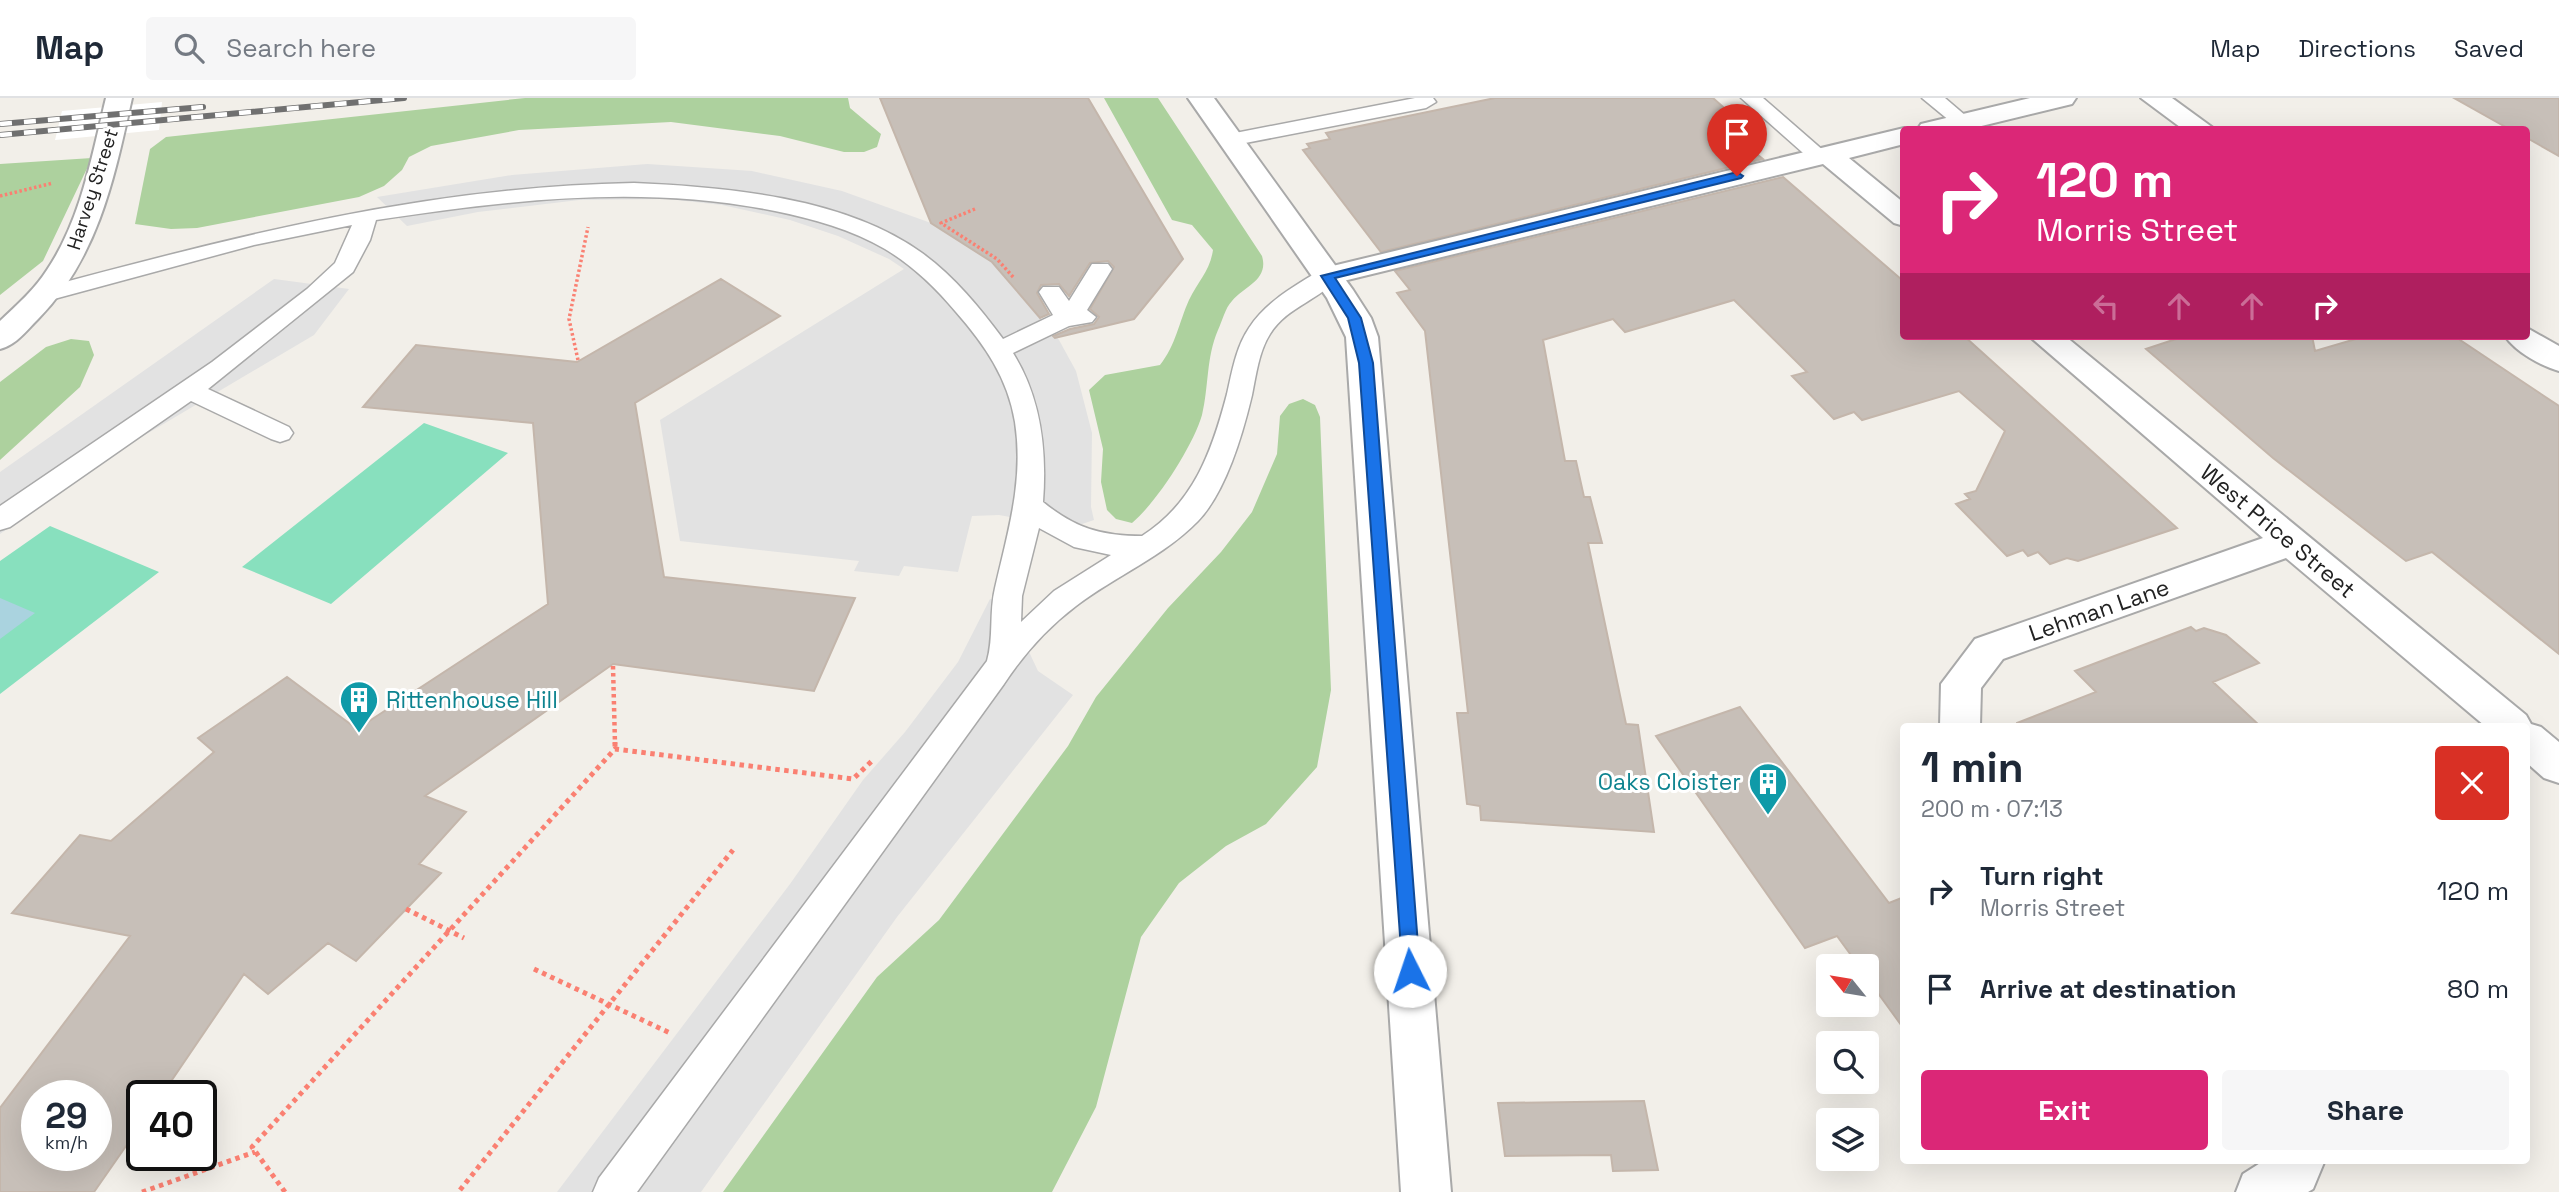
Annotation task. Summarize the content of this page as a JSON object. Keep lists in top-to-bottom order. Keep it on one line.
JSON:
{"streets":{"street":["Harvey Street","West Price Street","Lehman Lane"]},"crossings":[["West Price Street","Lehman Lane"]],"places":{"building":["Rittenhouse Hill","Oaks Cloister"]},"north":"top left","page":{"header":"Map","search":"Search here","nav":["Map","Directions","Saved"],"turn":["120 m","Morris Street"],"heading":["1 min","200 m · 07:13"],"list":[{"name":"Turn right","note":"Morris Street","value":"120 m"},{"name":"Arrive at destination","value":"80 m"}],"buttons":["Exit","Share"],"speed":"29 km/h","limit":"40"}}
